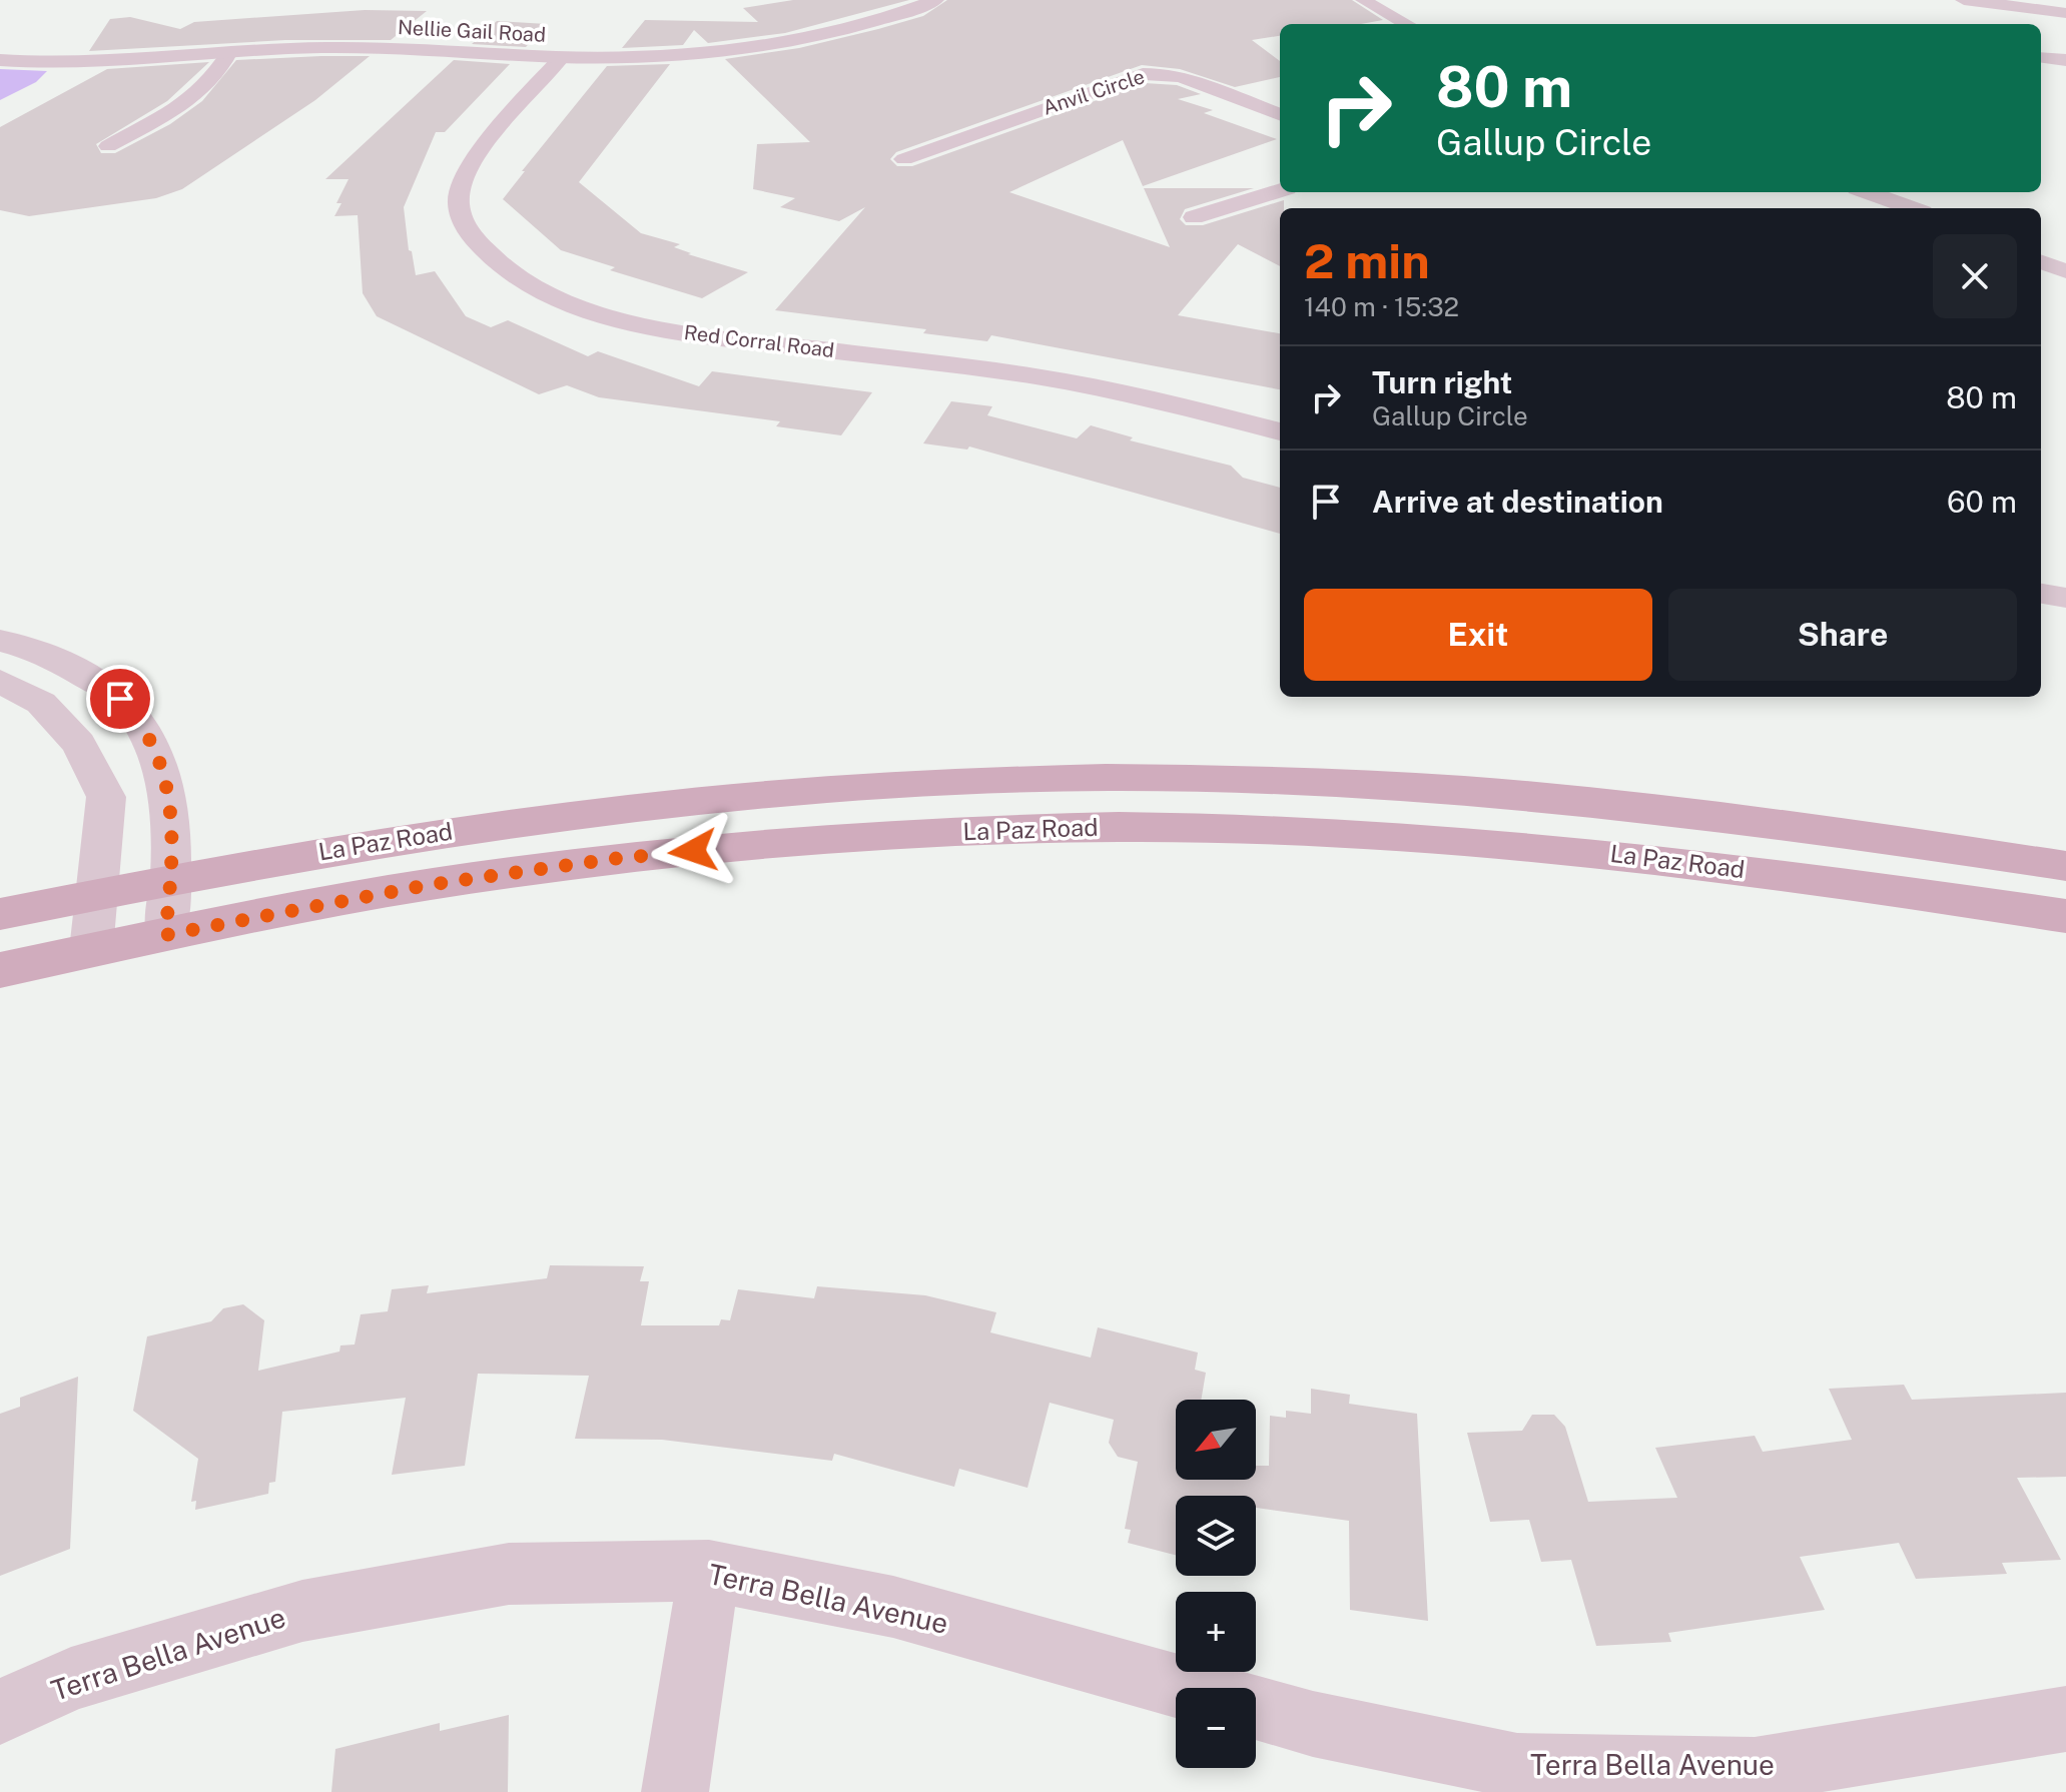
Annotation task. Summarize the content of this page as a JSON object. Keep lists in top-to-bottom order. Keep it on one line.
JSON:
{"streets":{"main road":["La Paz Road"],"street":["Nellie Gail Road","Anvil Circle","Red Corral Road","Terra Bella Avenue"]},"crossings":[["Nellie Gail Road","Red Corral Road"]],"north":"bottom left","page":{"turn":["80 m","Gallup Circle"],"heading":["2 min","140 m · 15:32"],"list":[{"name":"Turn right","note":"Gallup Circle","value":"80 m"},{"name":"Arrive at destination","value":"60 m"}],"buttons":["Exit","Share"],"map_buttons":["+","−"]}}
